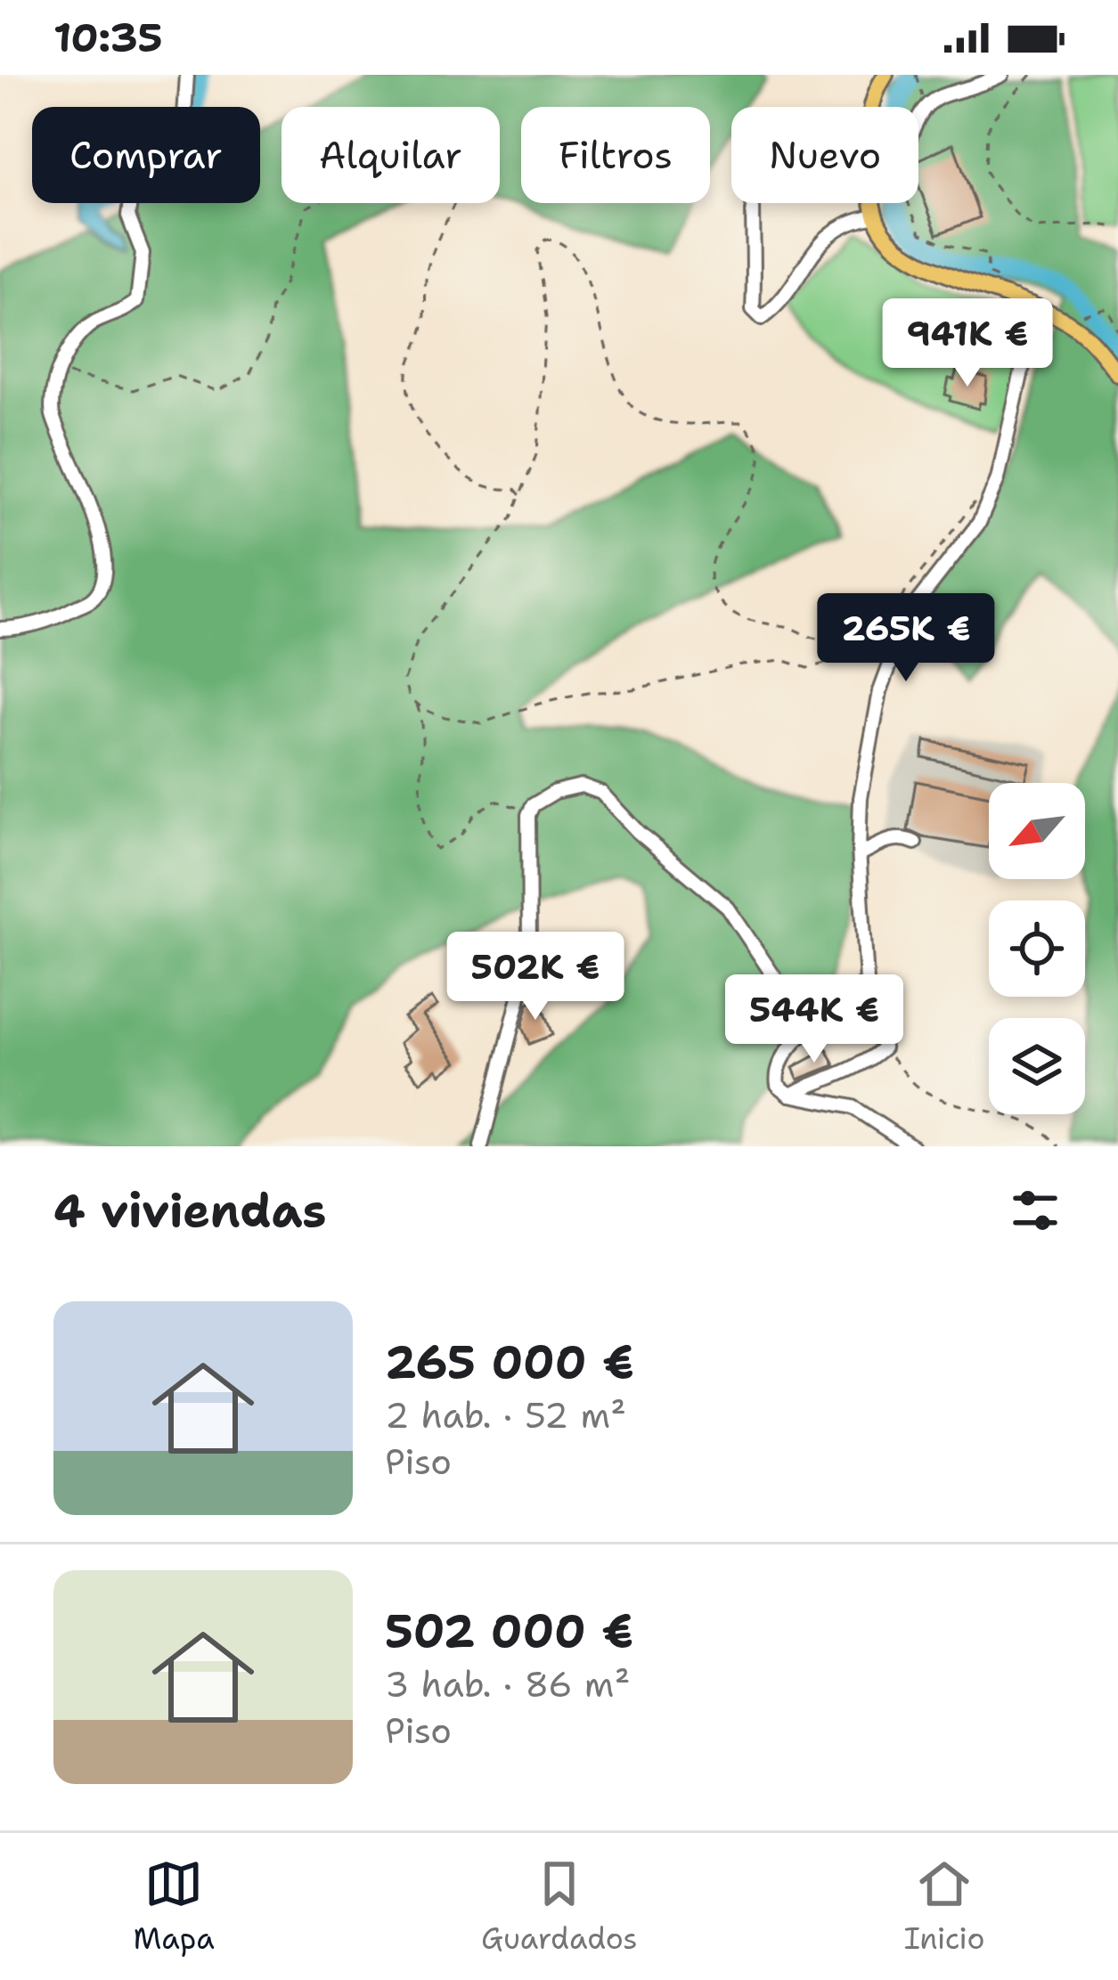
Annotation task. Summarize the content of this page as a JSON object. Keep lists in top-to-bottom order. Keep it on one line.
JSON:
{"north":"bottom left","page":{"status":"10:35","chip":["Comprar","Alquilar","Filtros","Nuevo"],"price":["941K €","265K €","502K €","544K €"],"heading":"4 viviendas","list":[{"name":"265 000 €","note":"2 hab. · 52 m² · Piso"},{"name":"502 000 €","note":"3 hab. · 86 m² · Piso"}],"tabs":["Mapa","Guardados","Inicio"]}}
